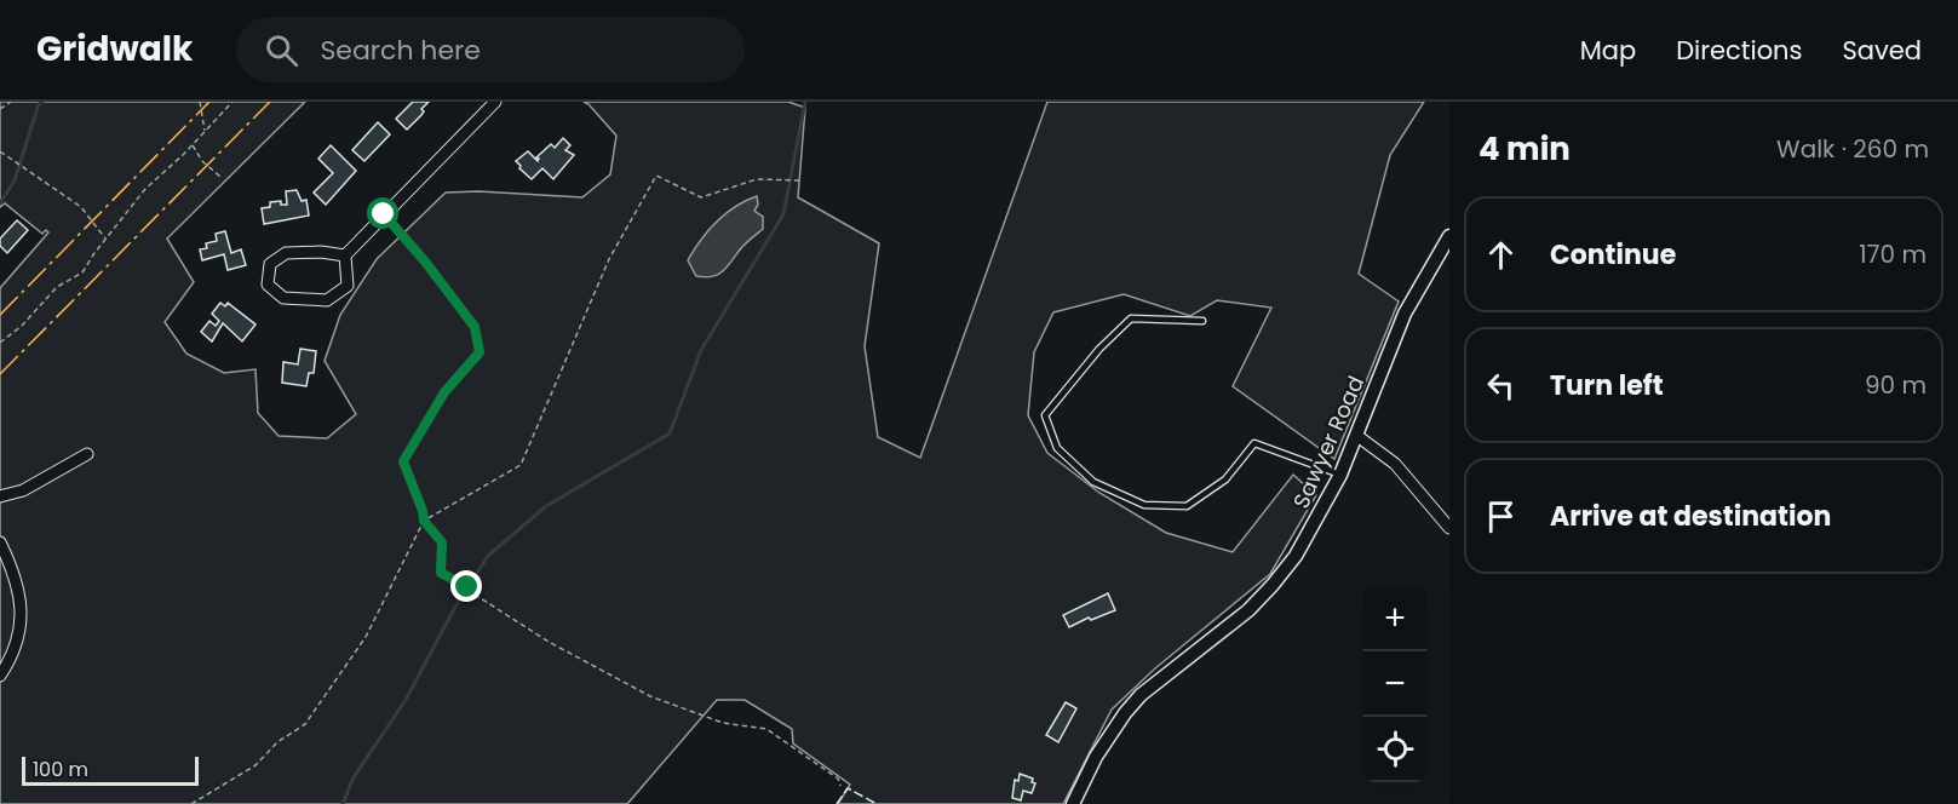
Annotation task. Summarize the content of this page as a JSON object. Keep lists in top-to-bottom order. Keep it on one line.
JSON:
{"streets":{"street":["Sawyer Road"]},"scale_bar":"100 m","page":{"header":"Gridwalk","search":"Search here","nav":["Map","Directions","Saved"],"heading":["4 min","Walk · 260 m"],"list":[["Continue","170 m"],["Turn left","90 m"],"Arrive at destination"],"map_buttons":["+","−"],"scale":"100 m"}}
